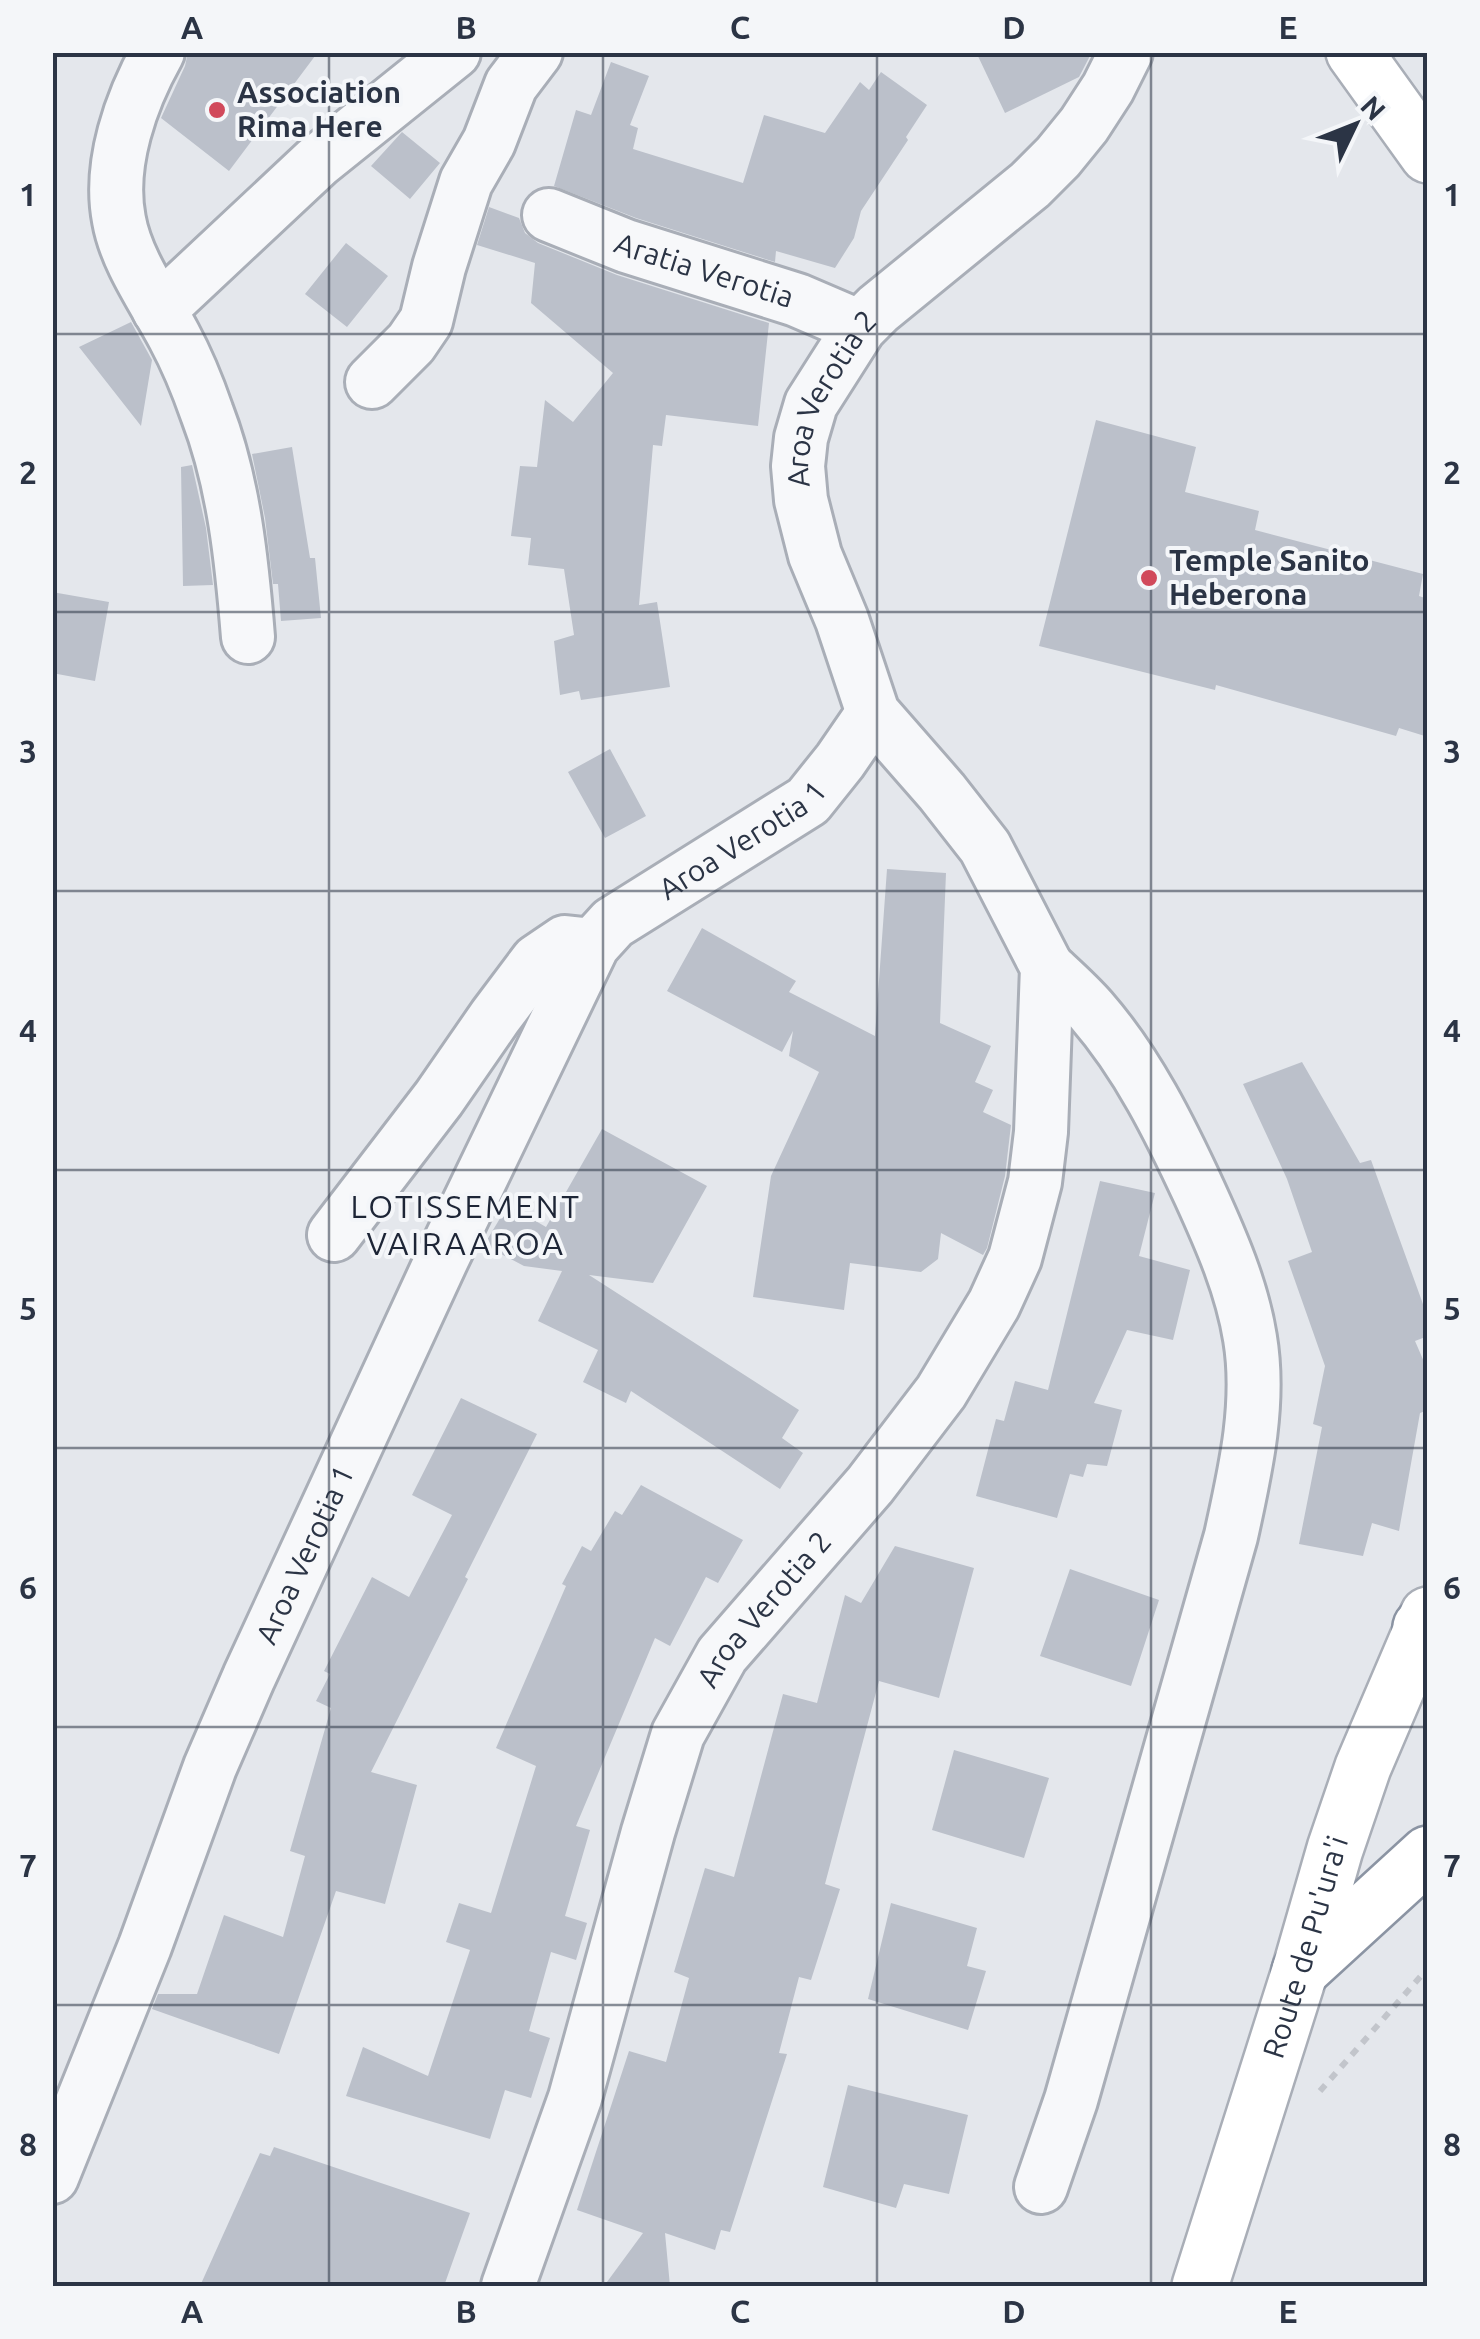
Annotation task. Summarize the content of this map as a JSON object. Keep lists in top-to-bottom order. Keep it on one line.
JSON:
{"streets":{"main road":["Route de Pu'ura'i"],"street":["Aratia Verotia","Aroa Verotia 2","Aroa Verotia 1"]},"crossings":[["Aratia Verotia","Aroa Verotia 2"],["Aroa Verotia 2","Aroa Verotia 1"]],"districts":["LOTISSEMENT VAIRAAROA"],"places":["Association Rima Here","Temple Sanito Heberona"],"north":"top right","grid":{"columns":["A","B","C","D","E"],"rows":["1","2","3","4","5","6","7","8"]}}
